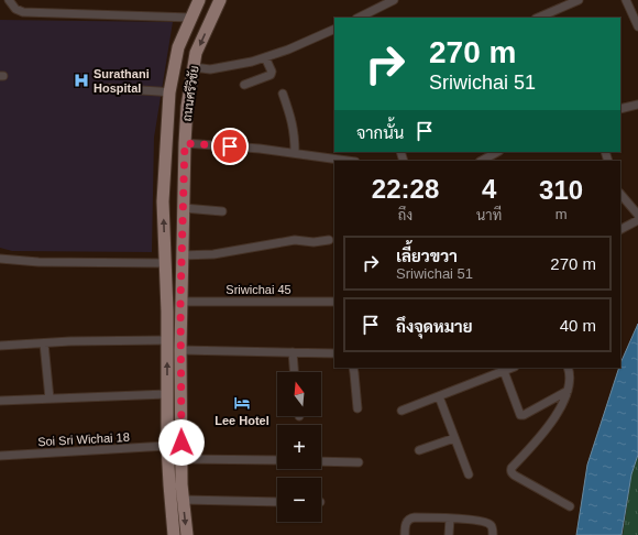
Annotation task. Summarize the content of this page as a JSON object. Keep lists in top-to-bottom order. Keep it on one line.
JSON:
{"streets":{"main road":["ถนนศรีวิชัย"],"street":["Sriwichai 45","Soi Sri Wichai 18"]},"crossings":[["ถนนศรีวิชัย","Sriwichai 45"],["ถนนศรีวิชัย","Soi Sri Wichai 18"]],"places":{"hospital":["Surathani Hospital"],"hotel":["Lee Hotel"]},"north":"top","page":{"turn":["270 m","Sriwichai 51"],"then":"จากนั้น","eta":["22:28","ถึง","4","นาที","310","m"],"list":[{"name":"เลี้ยวขวา","note":"Sriwichai 51","value":"270 m"},{"name":"ถึงจุดหมาย","value":"40 m"}],"map_buttons":["+","−"]}}
